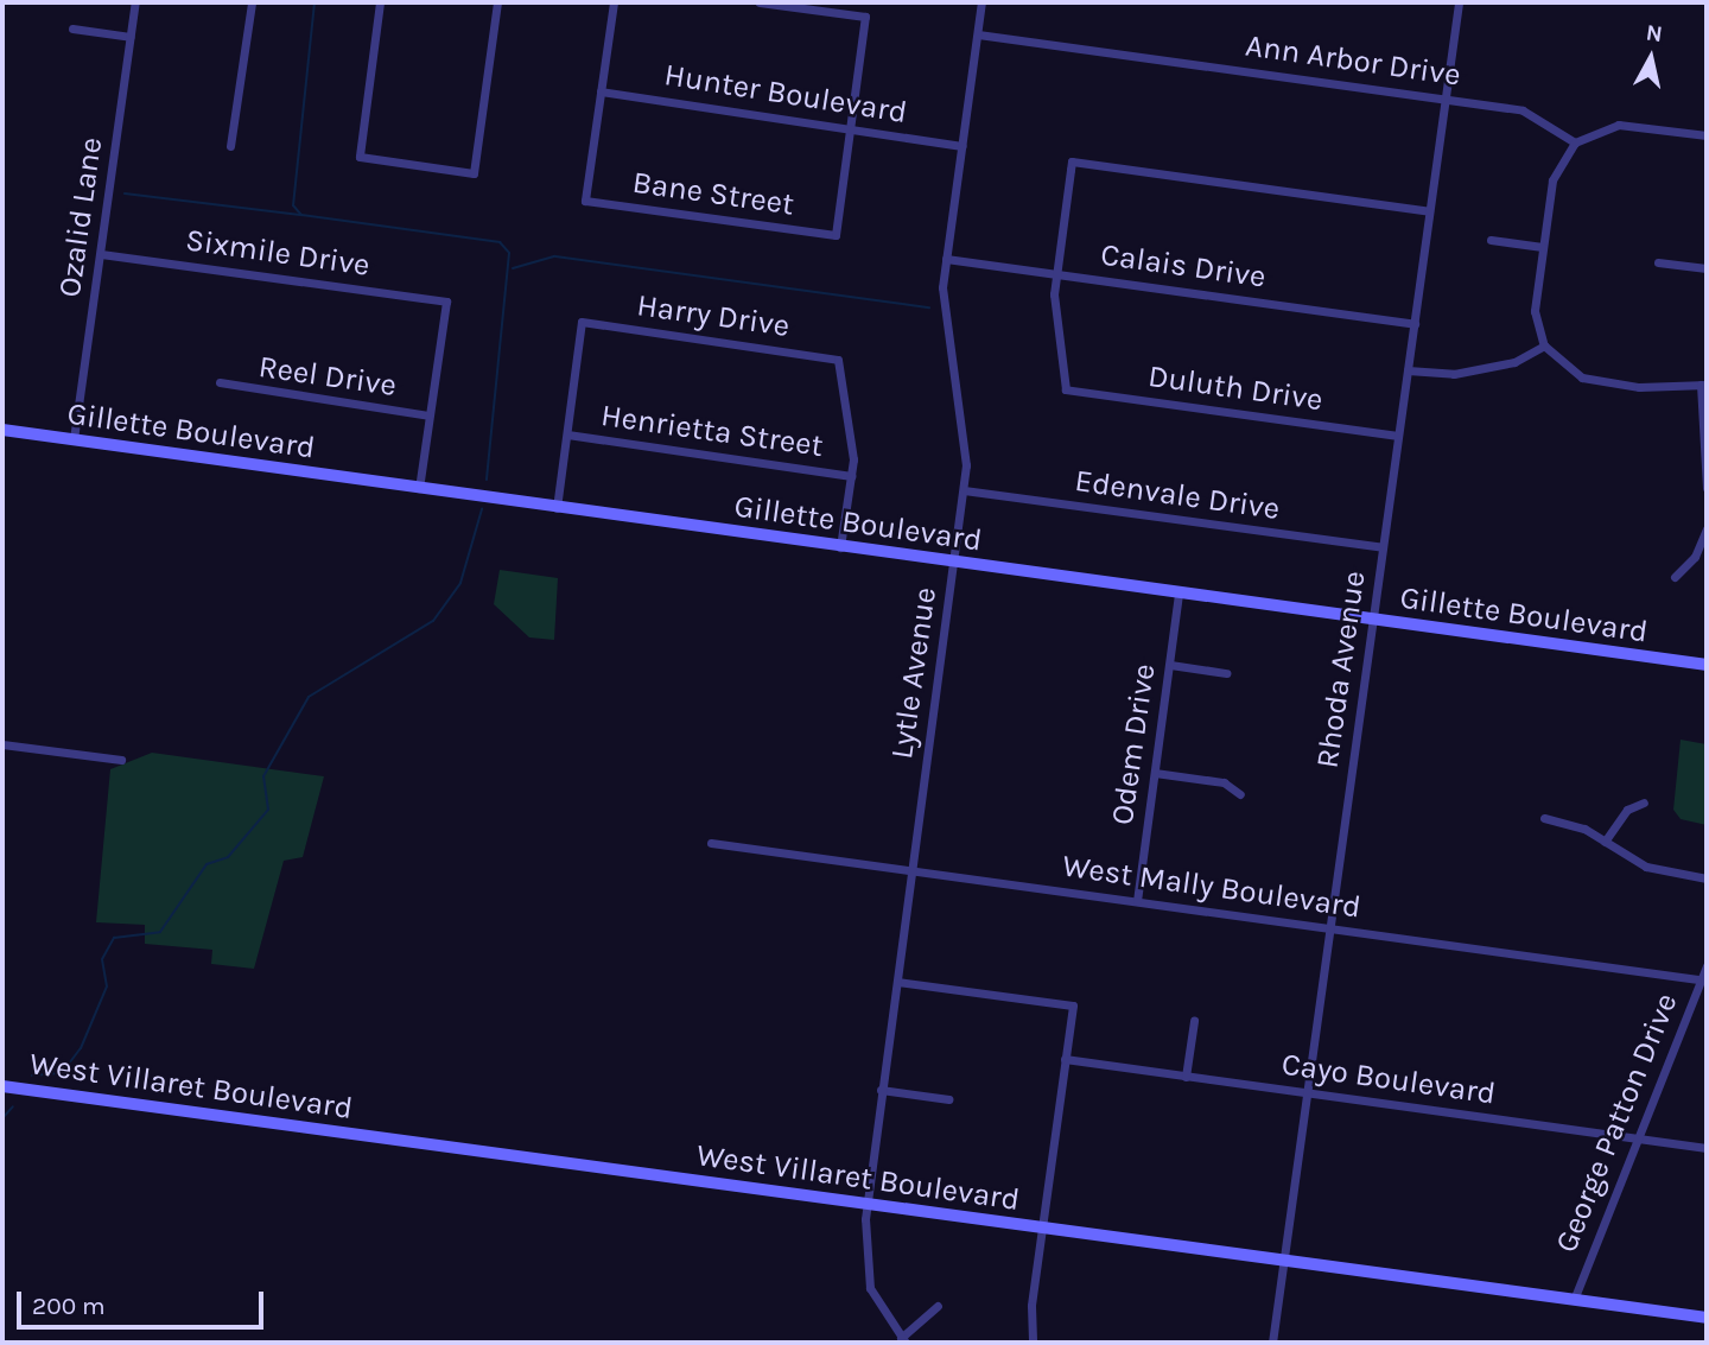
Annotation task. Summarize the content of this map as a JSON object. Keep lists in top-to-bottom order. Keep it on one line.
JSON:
{"streets":{"main road":["Gillette Boulevard","West Villaret Boulevard"],"street":["Ann Arbor Drive","Hunter Boulevard","Bane Street","Ozalid Lane","Sixmile Drive","Calais Drive","Harry Drive","Reel Drive","Duluth Drive","Henrietta Street","Edenvale Drive","Rhoda Avenue","Lytle Avenue","Odem Drive","West Mally Boulevard","Cayo Boulevard","George Patton Drive"]},"crossings":[["Ann Arbor Drive","Rhoda Avenue"],["Ann Arbor Drive","Lytle Avenue"],["Hunter Boulevard","Bane Street"],["Hunter Boulevard","Lytle Avenue"],["Ozalid Lane","Sixmile Drive"],["Ozalid Lane","Gillette Boulevard"],["Sixmile Drive","Reel Drive"],["Calais Drive","Duluth Drive"],["Calais Drive","Rhoda Avenue"],["Calais Drive","Lytle Avenue"],["Harry Drive","Henrietta Street"],["Duluth Drive","Rhoda Avenue"],["Gillette Boulevard","Rhoda Avenue"],["Gillette Boulevard","Lytle Avenue"],["Gillette Boulevard","Odem Drive"],["Edenvale Drive","Rhoda Avenue"],["Edenvale Drive","Lytle Avenue"],["Rhoda Avenue","West Mally Boulevard"],["Rhoda Avenue","Cayo Boulevard"],["Rhoda Avenue","West Villaret Boulevard"],["Lytle Avenue","West Mally Boulevard"],["Lytle Avenue","West Villaret Boulevard"],["Odem Drive","West Mally Boulevard"],["West Mally Boulevard","George Patton Drive"],["Cayo Boulevard","George Patton Drive"],["West Villaret Boulevard","George Patton Drive"]],"scale_bar":"200 m","north":"top"}
